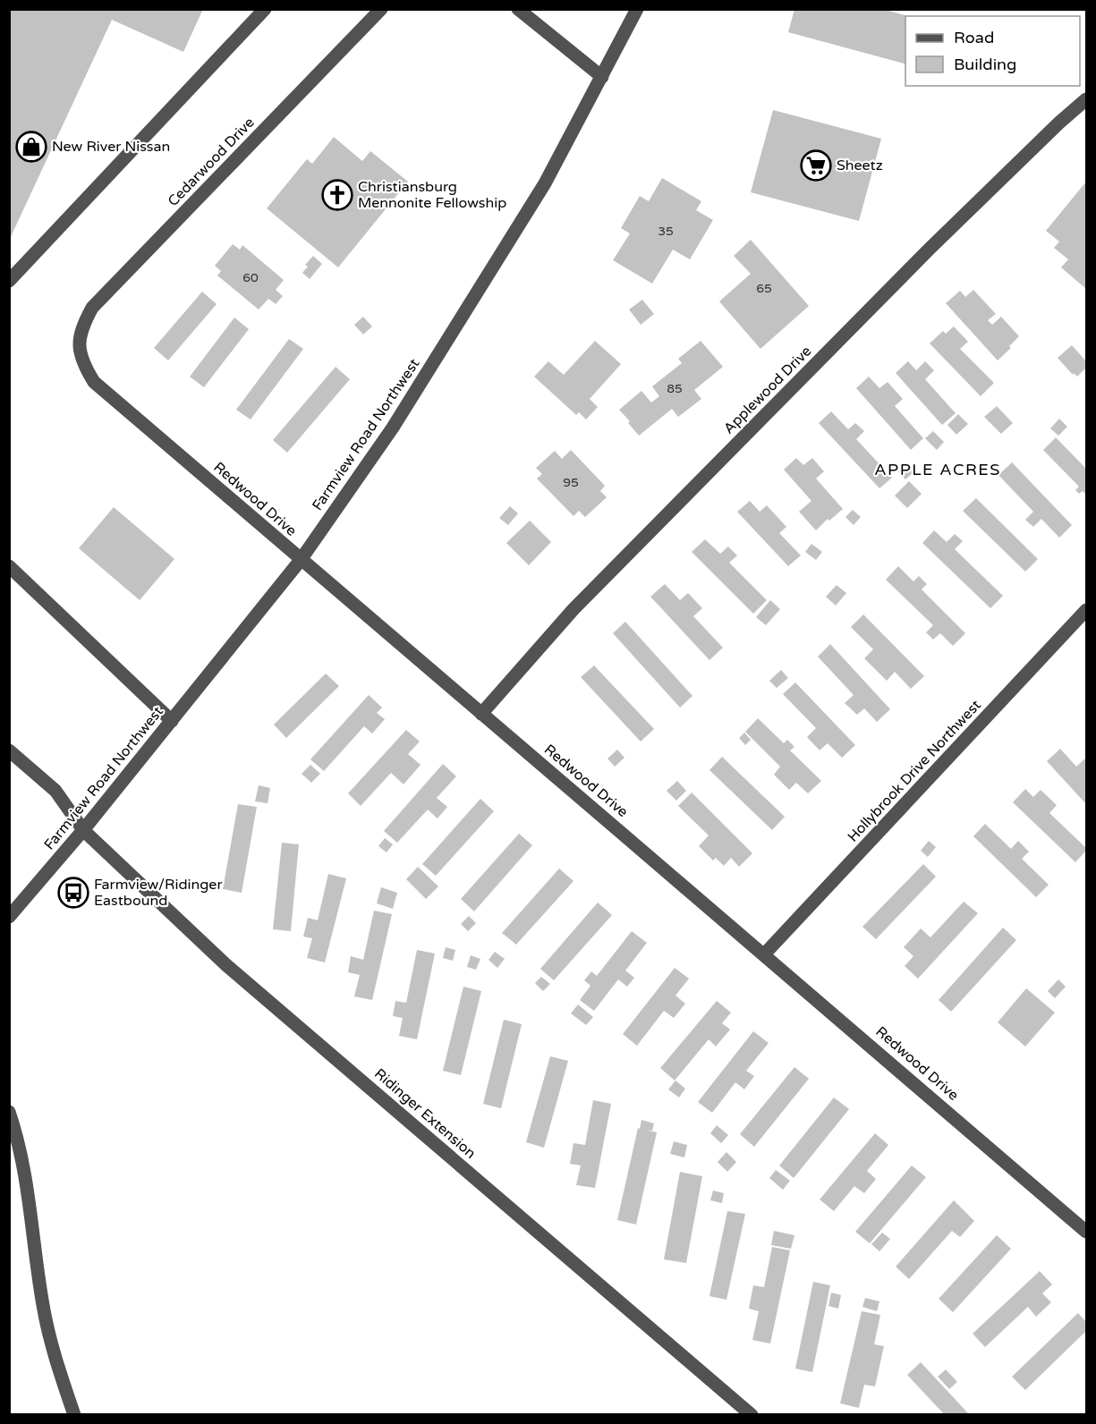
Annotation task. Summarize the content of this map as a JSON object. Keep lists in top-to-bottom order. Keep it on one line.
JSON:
{"streets":{"street":["Cedarwood Drive","Applewood Drive","Farmview Road Northwest","Redwood Drive","Hollybrook Drive Northwest","Ridinger Extension"]},"crossings":[["Cedarwood Drive","Redwood Drive"],["Applewood Drive","Redwood Drive"],["Farmview Road Northwest","Redwood Drive"],["Farmview Road Northwest","Ridinger Extension"],["Redwood Drive","Hollybrook Drive Northwest"]],"districts":["APPLE ACRES"],"places":{"shop":["New River Nissan"],"supermarket":["Sheetz"],"church":["Christiansburg Mennonite Fellowship"],"bus stop":["Farmview/Ridinger Eastbound"]},"house_numbers":["35","60","65","85","95"],"legend":["Road","Building"]}
